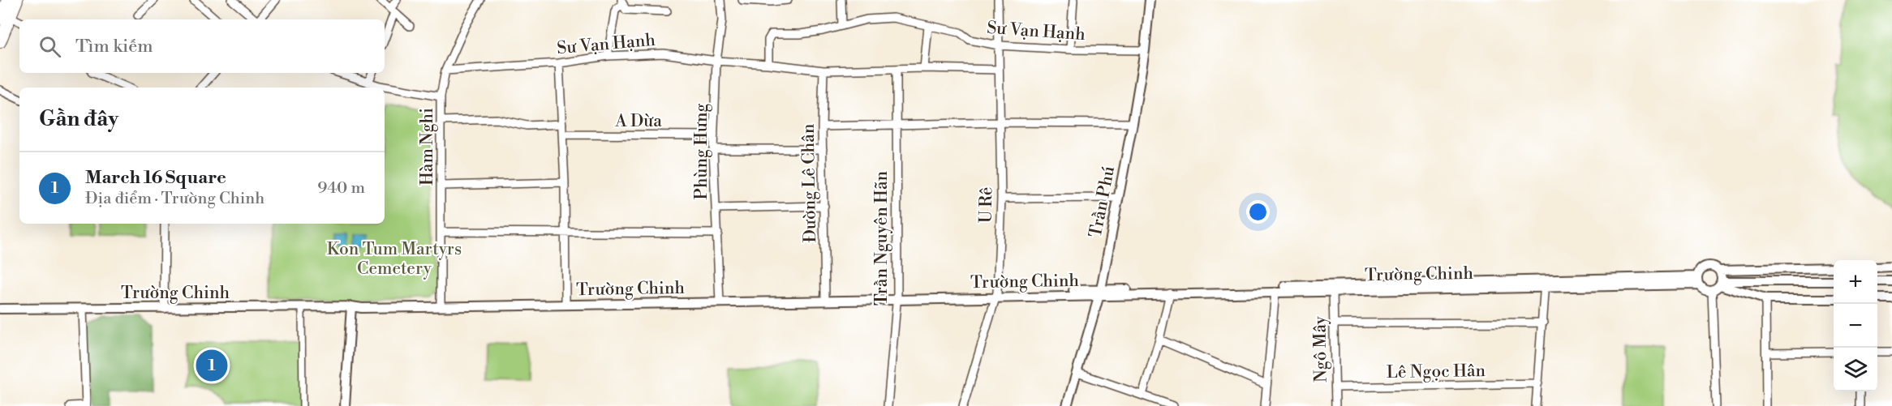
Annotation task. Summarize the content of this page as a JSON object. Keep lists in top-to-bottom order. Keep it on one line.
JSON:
{"streets":{"street":["Sư Vạn Hạnh","A Dừa","Hàm Nghi","Phùng Hưng","Đường Lê Chân","Trần Phú","U Rê","Trần Nguyên Hãn","Trường Chinh","Ngô Mây","Lê Ngọc Hân"]},"crossings":[["Sư Vạn Hạnh","Hàm Nghi"],["Sư Vạn Hạnh","Phùng Hưng"],["Sư Vạn Hạnh","Đường Lê Chân"],["Sư Vạn Hạnh","Trần Phú"],["Sư Vạn Hạnh","U Rê"],["Sư Vạn Hạnh","Trần Nguyên Hãn"],["A Dừa","Phùng Hưng"],["Hàm Nghi","Trường Chinh"],["Phùng Hưng","Trường Chinh"],["Đường Lê Chân","Trường Chinh"],["Trần Phú","Trường Chinh"],["U Rê","Trường Chinh"],["Trần Nguyên Hãn","Trường Chinh"],["Trường Chinh","Ngô Mây"],["Ngô Mây","Lê Ngọc Hân"]],"parks":["Kon Tum Martyrs Cemetery"],"page":{"search":"Tìm kiếm","heading":"Gần đây","list":[{"mark":"1","name":"March 16 Square","note":"Địa điểm · Trường Chinh","value":"940 m"}],"map_buttons":["+","−"],"pins":"1"}}
